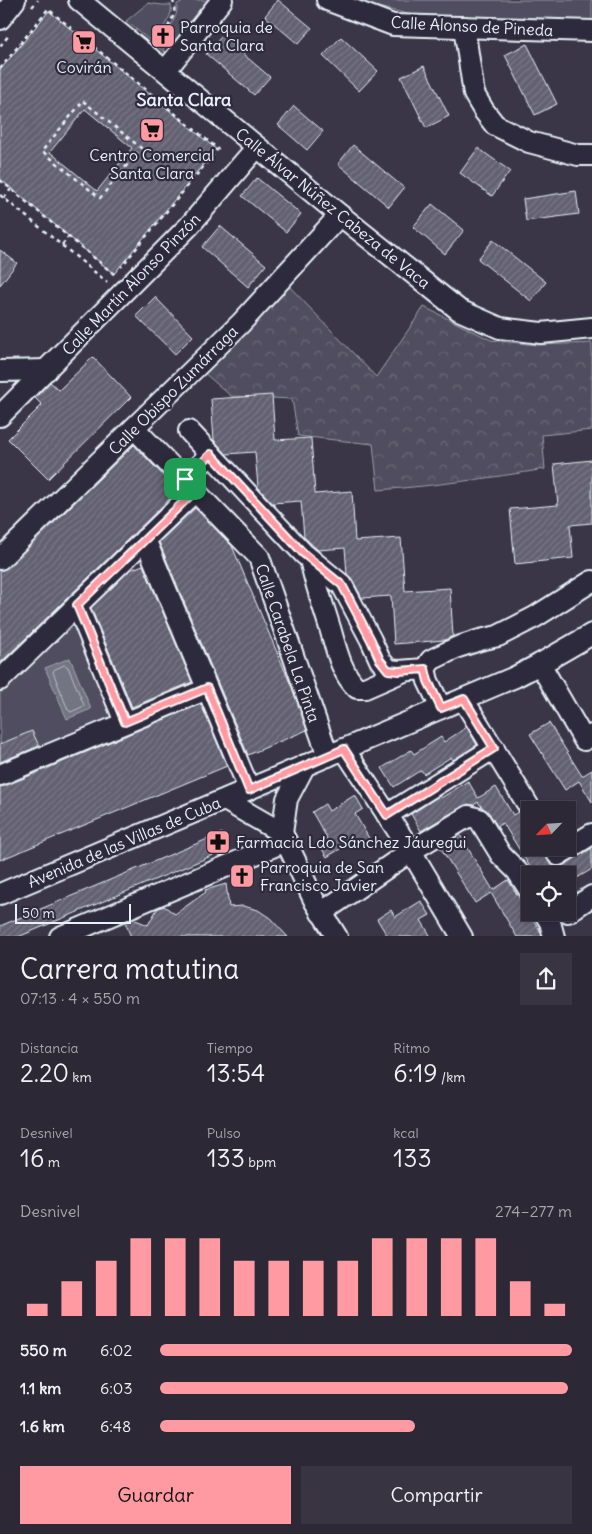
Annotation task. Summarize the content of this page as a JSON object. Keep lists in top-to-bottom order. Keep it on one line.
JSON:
{"streets":{"street":["Calle Alonso de Pineda","Calle Álvar Núñez Cabeza de Vaca","Calle Martín Alonso Pinzón","Calle Obispo Zumárraga","Calle Carabela La Pinta","Avenida de las Villas de Cuba"]},"crossings":[["Calle Álvar Núñez Cabeza de Vaca","Calle Martín Alonso Pinzón"],["Calle Álvar Núñez Cabeza de Vaca","Calle Obispo Zumárraga"],["Calle Obispo Zumárraga","Calle Carabela La Pinta"],["Calle Carabela La Pinta","Avenida de las Villas de Cuba"]],"districts":["Santa Clara"],"places":{"church":["Parroquia de Santa Clara","Parroquia de San Francisco Javier"],"supermarket":["Covirán","Centro Comercial Santa Clara"],"pharmacy":["Farmacia Ldo Sánchez Jáuregui"]},"scale_bar":"50 m","north":"bottom left","page":{"scale":"50 m","heading":["Carrera matutina","07:13 · 4 × 550 m"],"stats":[["Distancia","2.20 km"],["Tiempo","13:54"],["Ritmo","6:19 /km"],["Desnivel","16 m"],["Pulso","133 bpm"],["kcal","133"]],"chart":["Desnivel","274–277 m"],"list":[{"name":"550 m","note":"6:02"},{"name":"1.1 km","note":"6:03"},{"name":"1.6 km","note":"6:48"}],"buttons":["Guardar","Compartir"]}}
